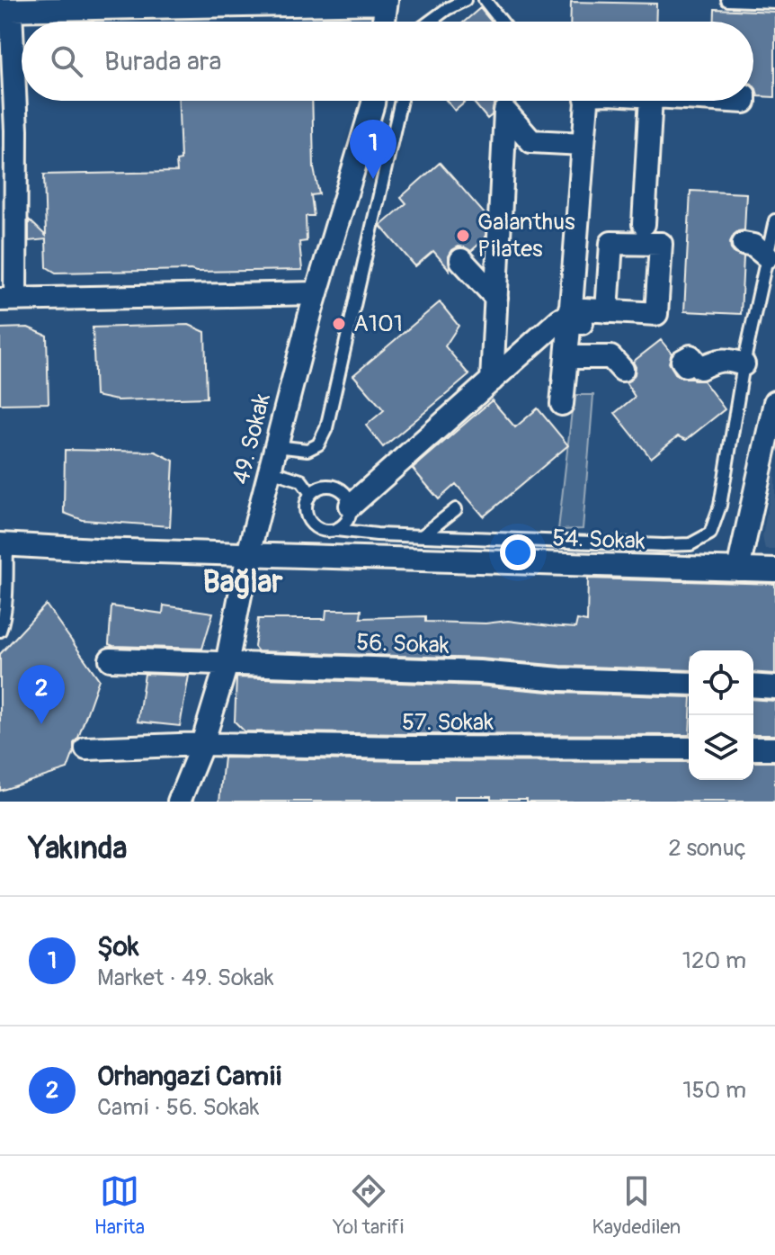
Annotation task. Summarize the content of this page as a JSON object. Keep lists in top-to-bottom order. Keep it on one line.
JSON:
{"streets":{"street":["49. Sokak","54. Sokak","56. Sokak","57. Sokak"]},"crossings":[["49. Sokak","54. Sokak"],["49. Sokak","56. Sokak"],["49. Sokak","57. Sokak"]],"districts":["Bağlar"],"places":["Galanthus Pilates","A101"],"page":{"search":"Burada ara","pins":["1","2"],"heading":["Yakında","2 sonuç"],"list":[{"mark":"1","name":"Şok","note":"Market · 49. Sokak","value":"120 m"},{"mark":"2","name":"Orhangazi Camii","note":"Cami · 56. Sokak","value":"150 m"}],"nav":["Harita","Yol tarifi","Kaydedilen"]}}
